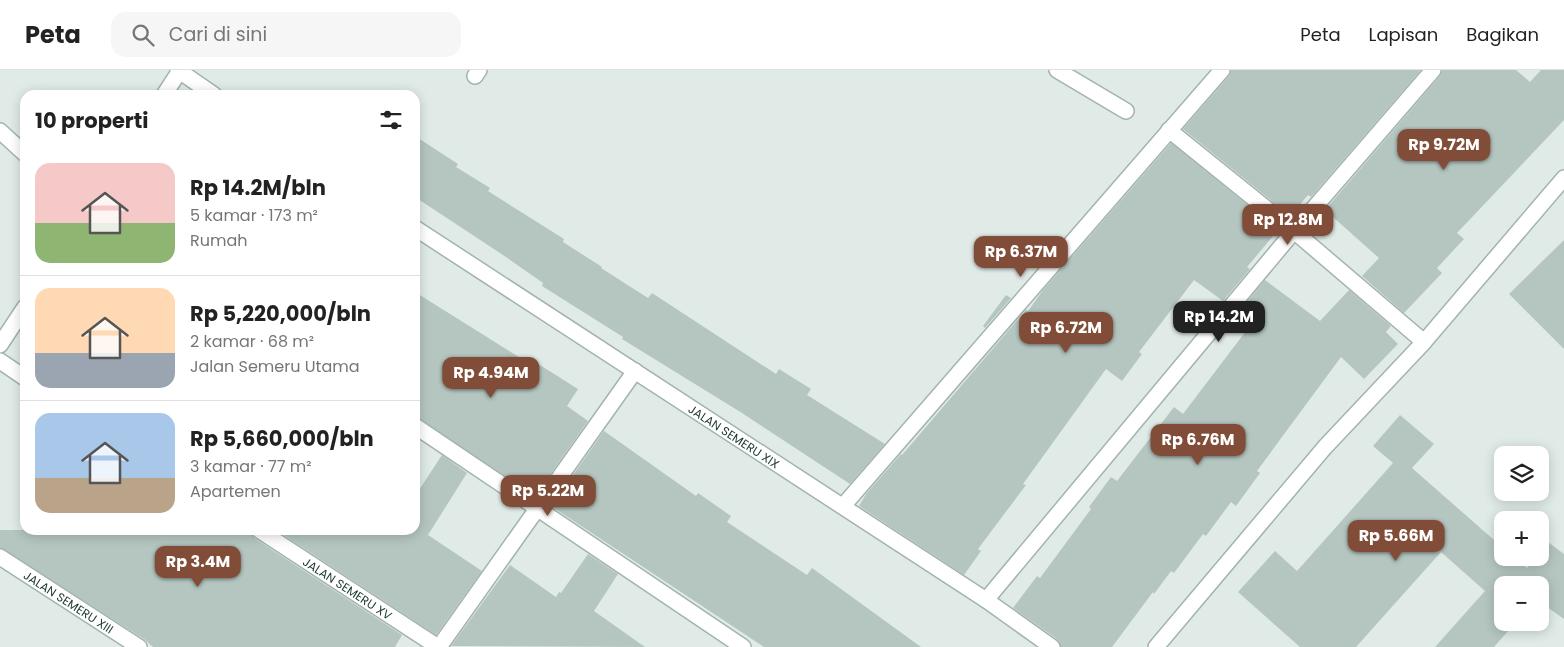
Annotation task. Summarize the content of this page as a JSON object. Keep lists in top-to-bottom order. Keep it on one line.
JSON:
{"streets":{"street":["JALAN SEMERU XIX","JALAN SEMERU XV","JALAN SEMERU XIII"]},"page":{"header":"Peta","search":"Cari di sini","nav":["Peta","Lapisan","Bagikan"],"heading":"10 properti","price":["Rp 9.72M","Rp 12.8M","Rp 6.37M","Rp 14.2M","Rp 6.72M","Rp 4.94M","Rp 6.76M","Rp 5.22M","Rp 5.66M","Rp 3.4M"],"list":[{"name":"Rp 14.2M/bln","note":"5 kamar · 173 m² · Rumah"},{"name":"Rp 5,220,000/bln","note":"2 kamar · 68 m² · Jalan Semeru Utama"},{"name":"Rp 5,660,000/bln","note":"3 kamar · 77 m² · Apartemen"}],"map_buttons":["+","−"]}}
